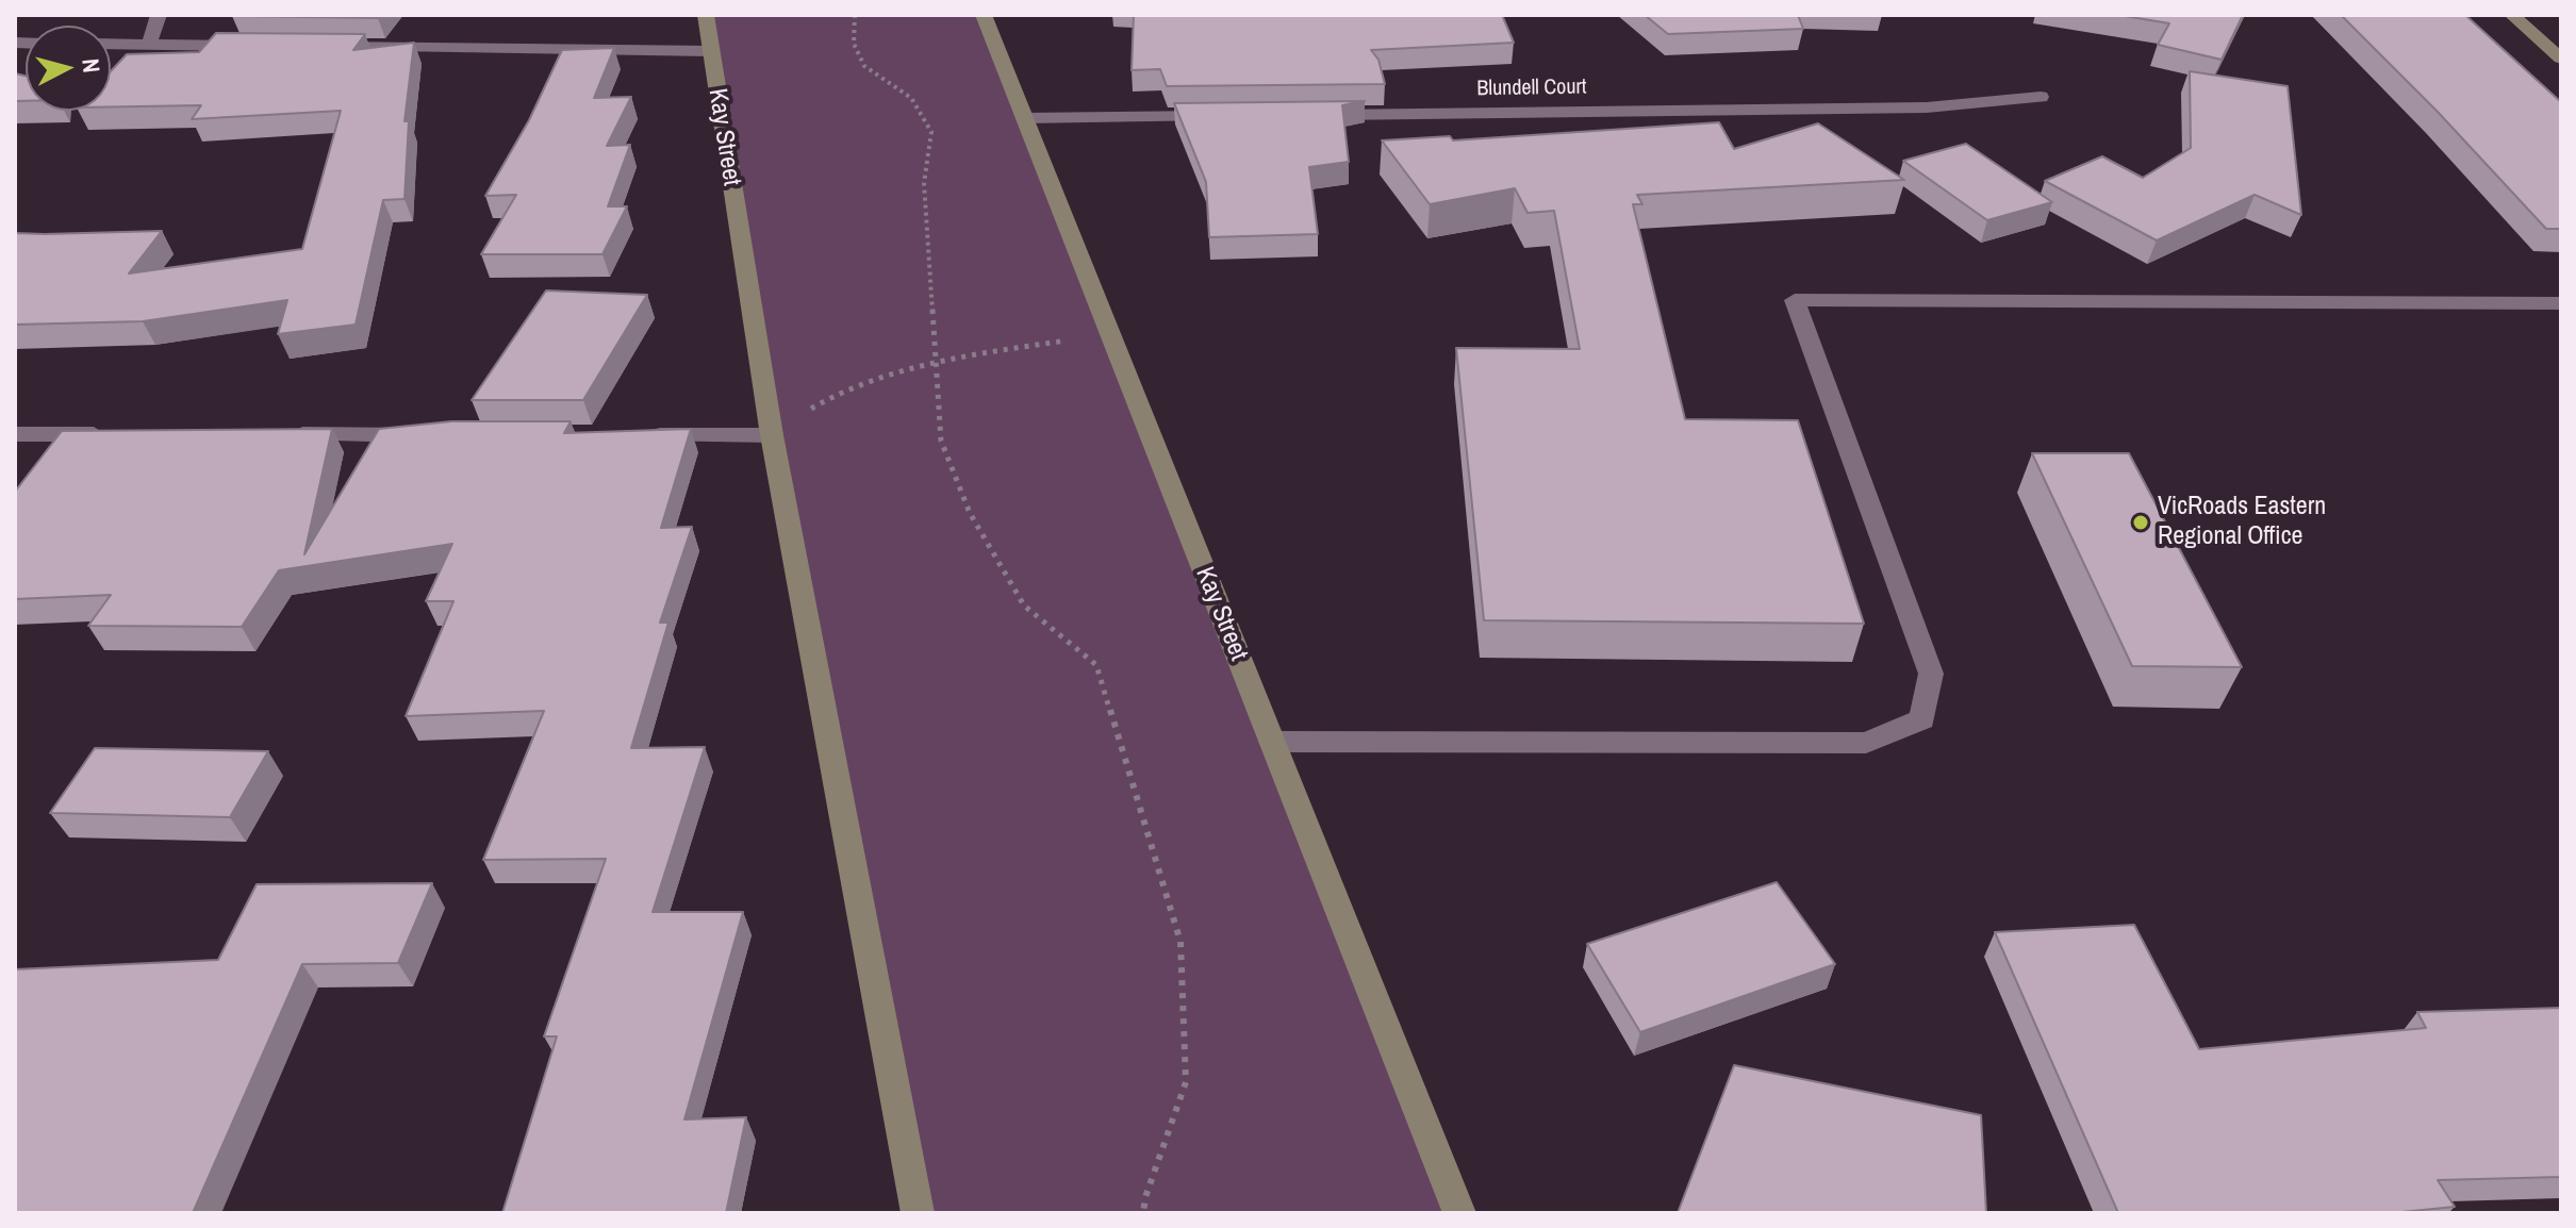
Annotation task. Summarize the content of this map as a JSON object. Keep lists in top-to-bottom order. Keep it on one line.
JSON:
{"streets":{"street":["Blundell Court","Kay Street"]},"places":["VicRoads Eastern Regional Office"],"north":"right"}
